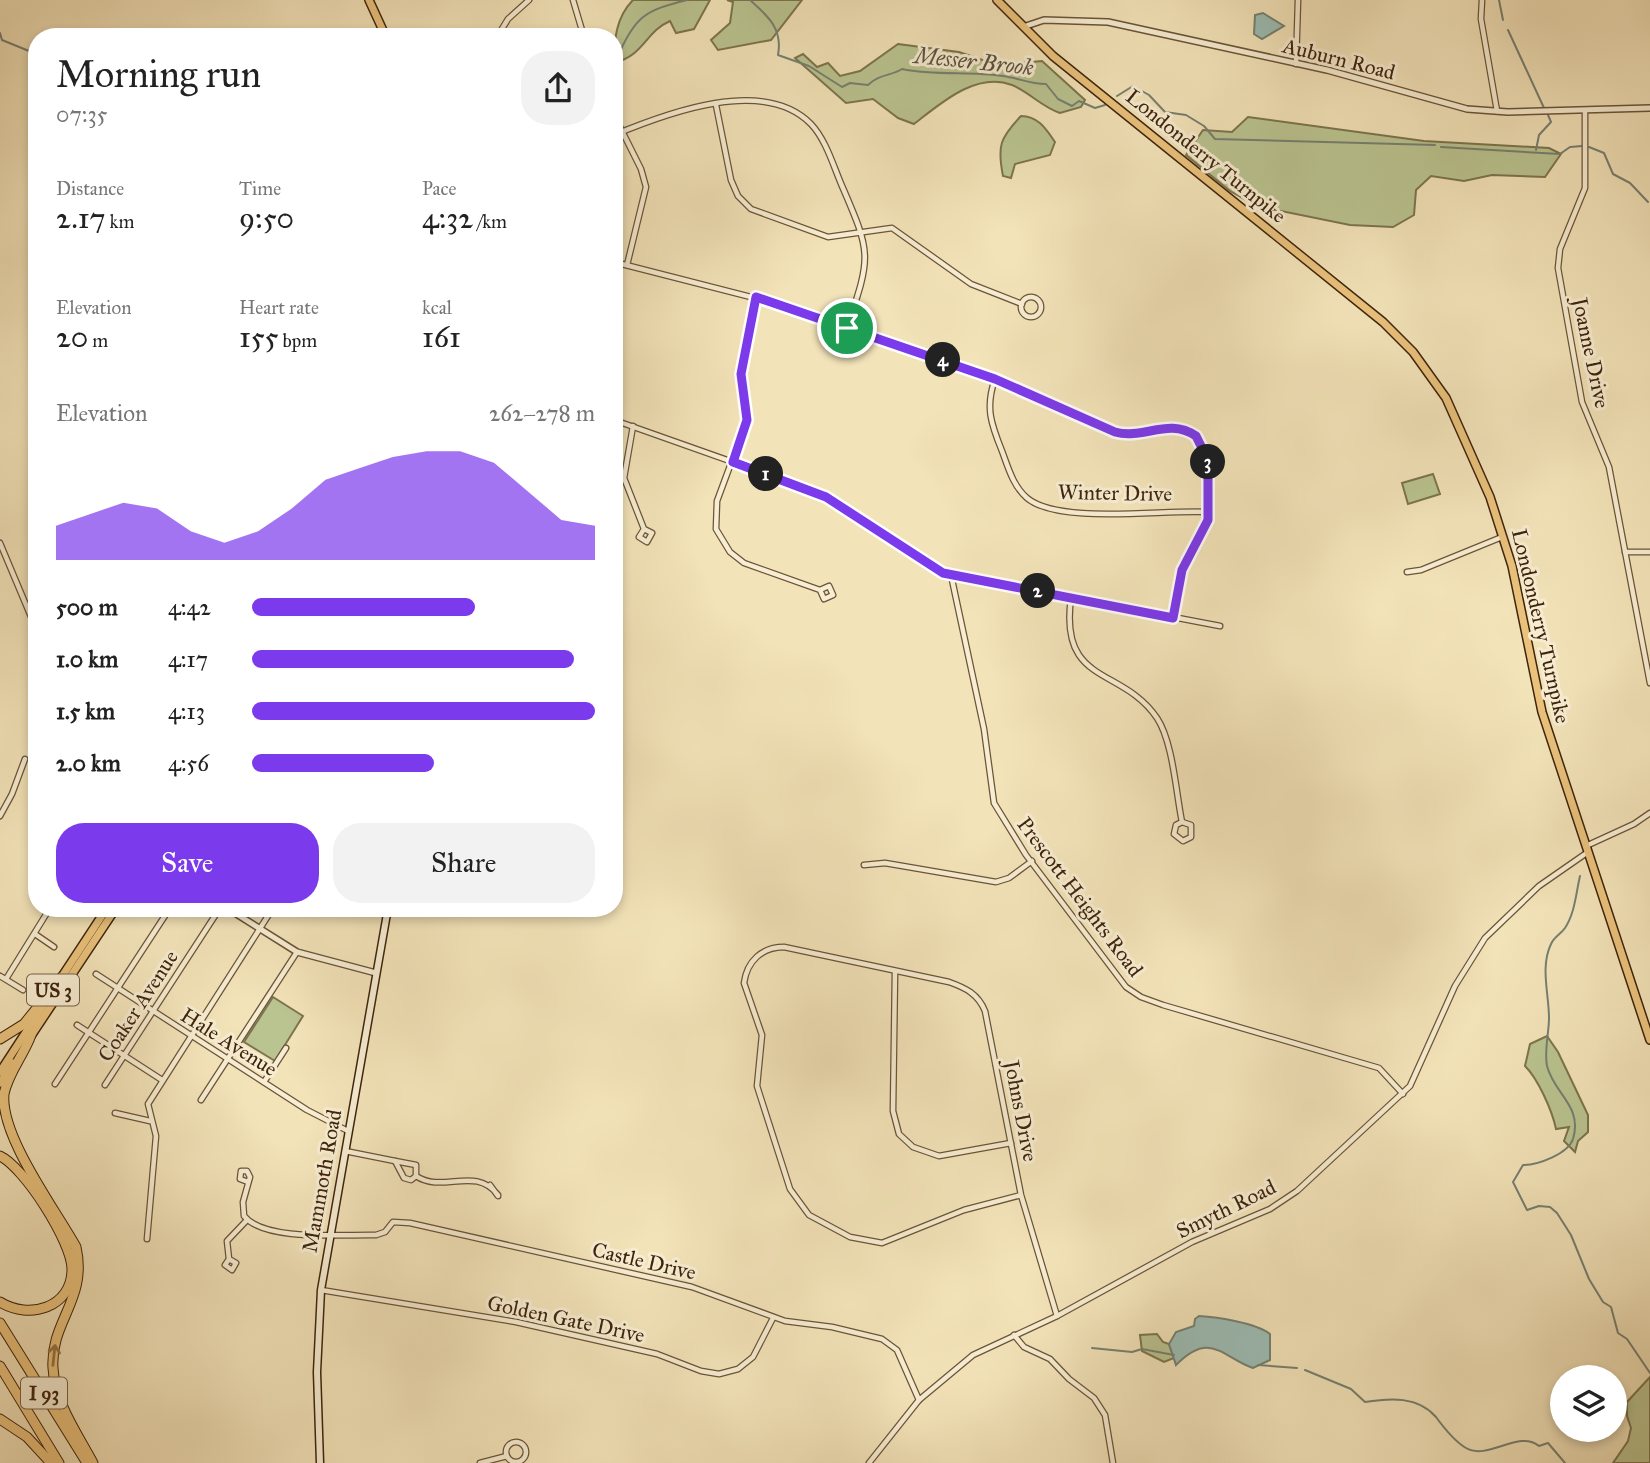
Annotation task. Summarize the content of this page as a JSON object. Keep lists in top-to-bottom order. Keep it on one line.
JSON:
{"streets":{"highway":["I 93"],"main road":["Londonderry Turnpike","US 3","Mammoth Road"],"street":["Auburn Road","Joanne Drive","Winter Drive","Prescott Heights Road","Coaker Avenue","Hale Avenue","Johns Drive","Smyth Road","Castle Drive","Golden Gate Drive"]},"crossings":[["Auburn Road","Londonderry Turnpike"],["Auburn Road","Joanne Drive"],["Londonderry Turnpike","Smyth Road"],["Prescott Heights Road","Smyth Road"],["Coaker Avenue","Hale Avenue"],["Hale Avenue","Mammoth Road"],["Johns Drive","Smyth Road"],["Mammoth Road","Castle Drive"],["Mammoth Road","Golden Gate Drive"],["Smyth Road","Castle Drive"],["Castle Drive","Golden Gate Drive"]],"water":["Messer Brook"],"page":{"heading":["Morning run","07:35"],"stats":[["Distance","2.17 km"],["Time","9:50"],["Pace","4:32 /km"],["Elevation","20 m"],["Heart rate","155 bpm"],["kcal","161"]],"pins":["4","3","1","2"],"chart":["Elevation","262–278 m"],"list":[{"name":"500 m","note":"4:42"},{"name":"1.0 km","note":"4:17"},{"name":"1.5 km","note":"4:13"},{"name":"2.0 km","note":"4:56"}],"buttons":["Save","Share"]}}
